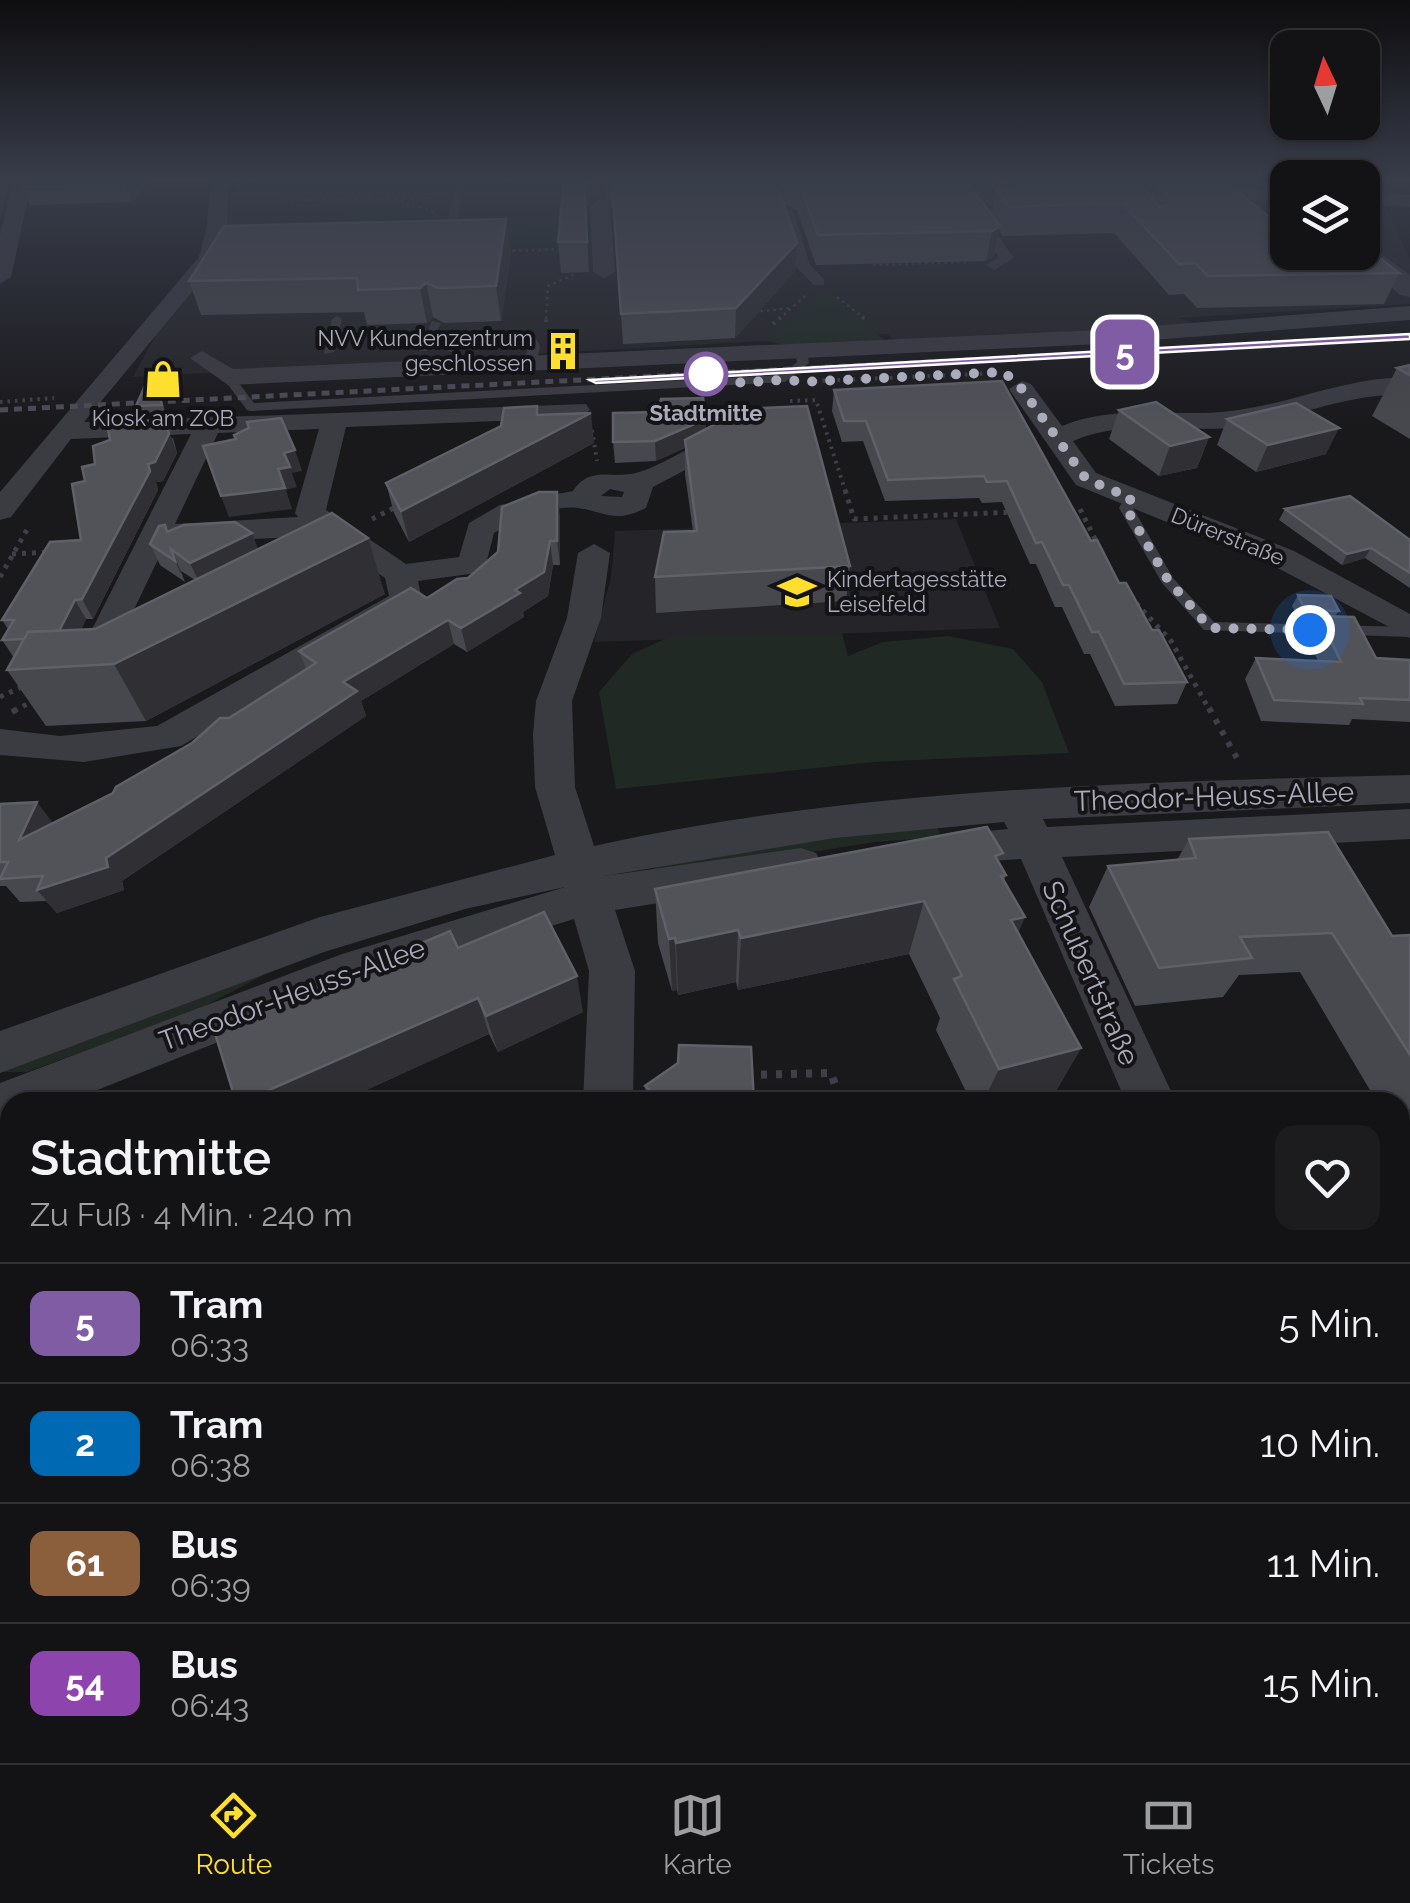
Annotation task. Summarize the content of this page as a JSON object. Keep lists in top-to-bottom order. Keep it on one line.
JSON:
{"streets":{"street":["Dürerstraße","Theodor-Heuss-Allee","Schubertstraße"]},"crossings":[["Theodor-Heuss-Allee","Schubertstraße"]],"places":{"building":["NVV Kundenzentrum geschlossen"],"other":["Stadtmitte"],"shop":["Kiosk am ZOB"],"school or university":["Kindertagesstätte Leiselfeld"]},"lines":["tram line 5"],"north":"top","page":{"on_map":"5","heading":["Stadtmitte","Zu Fuß · 4 Min. · 240 m"],"list":[{"mark":"5","name":"Tram","note":"06:33","value":"5 Min."},{"mark":"2","name":"Tram","note":"06:38","value":"10 Min."},{"mark":"61","name":"Bus","note":"06:39","value":"11 Min."},{"mark":"54","name":"Bus","note":"06:43","value":"15 Min."}],"tabs":["Route","Karte","Tickets"]}}
